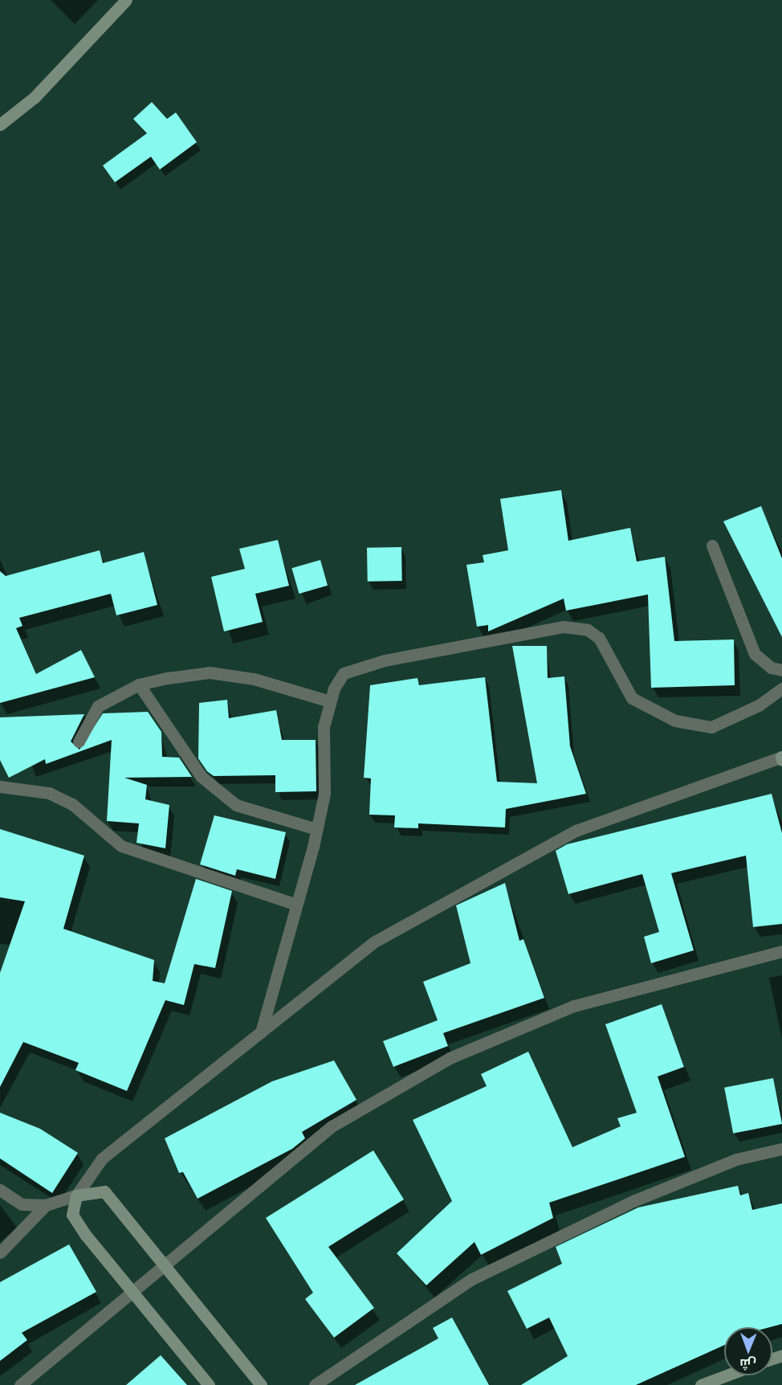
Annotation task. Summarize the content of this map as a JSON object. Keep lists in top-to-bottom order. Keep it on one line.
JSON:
{"north":"bottom"}
